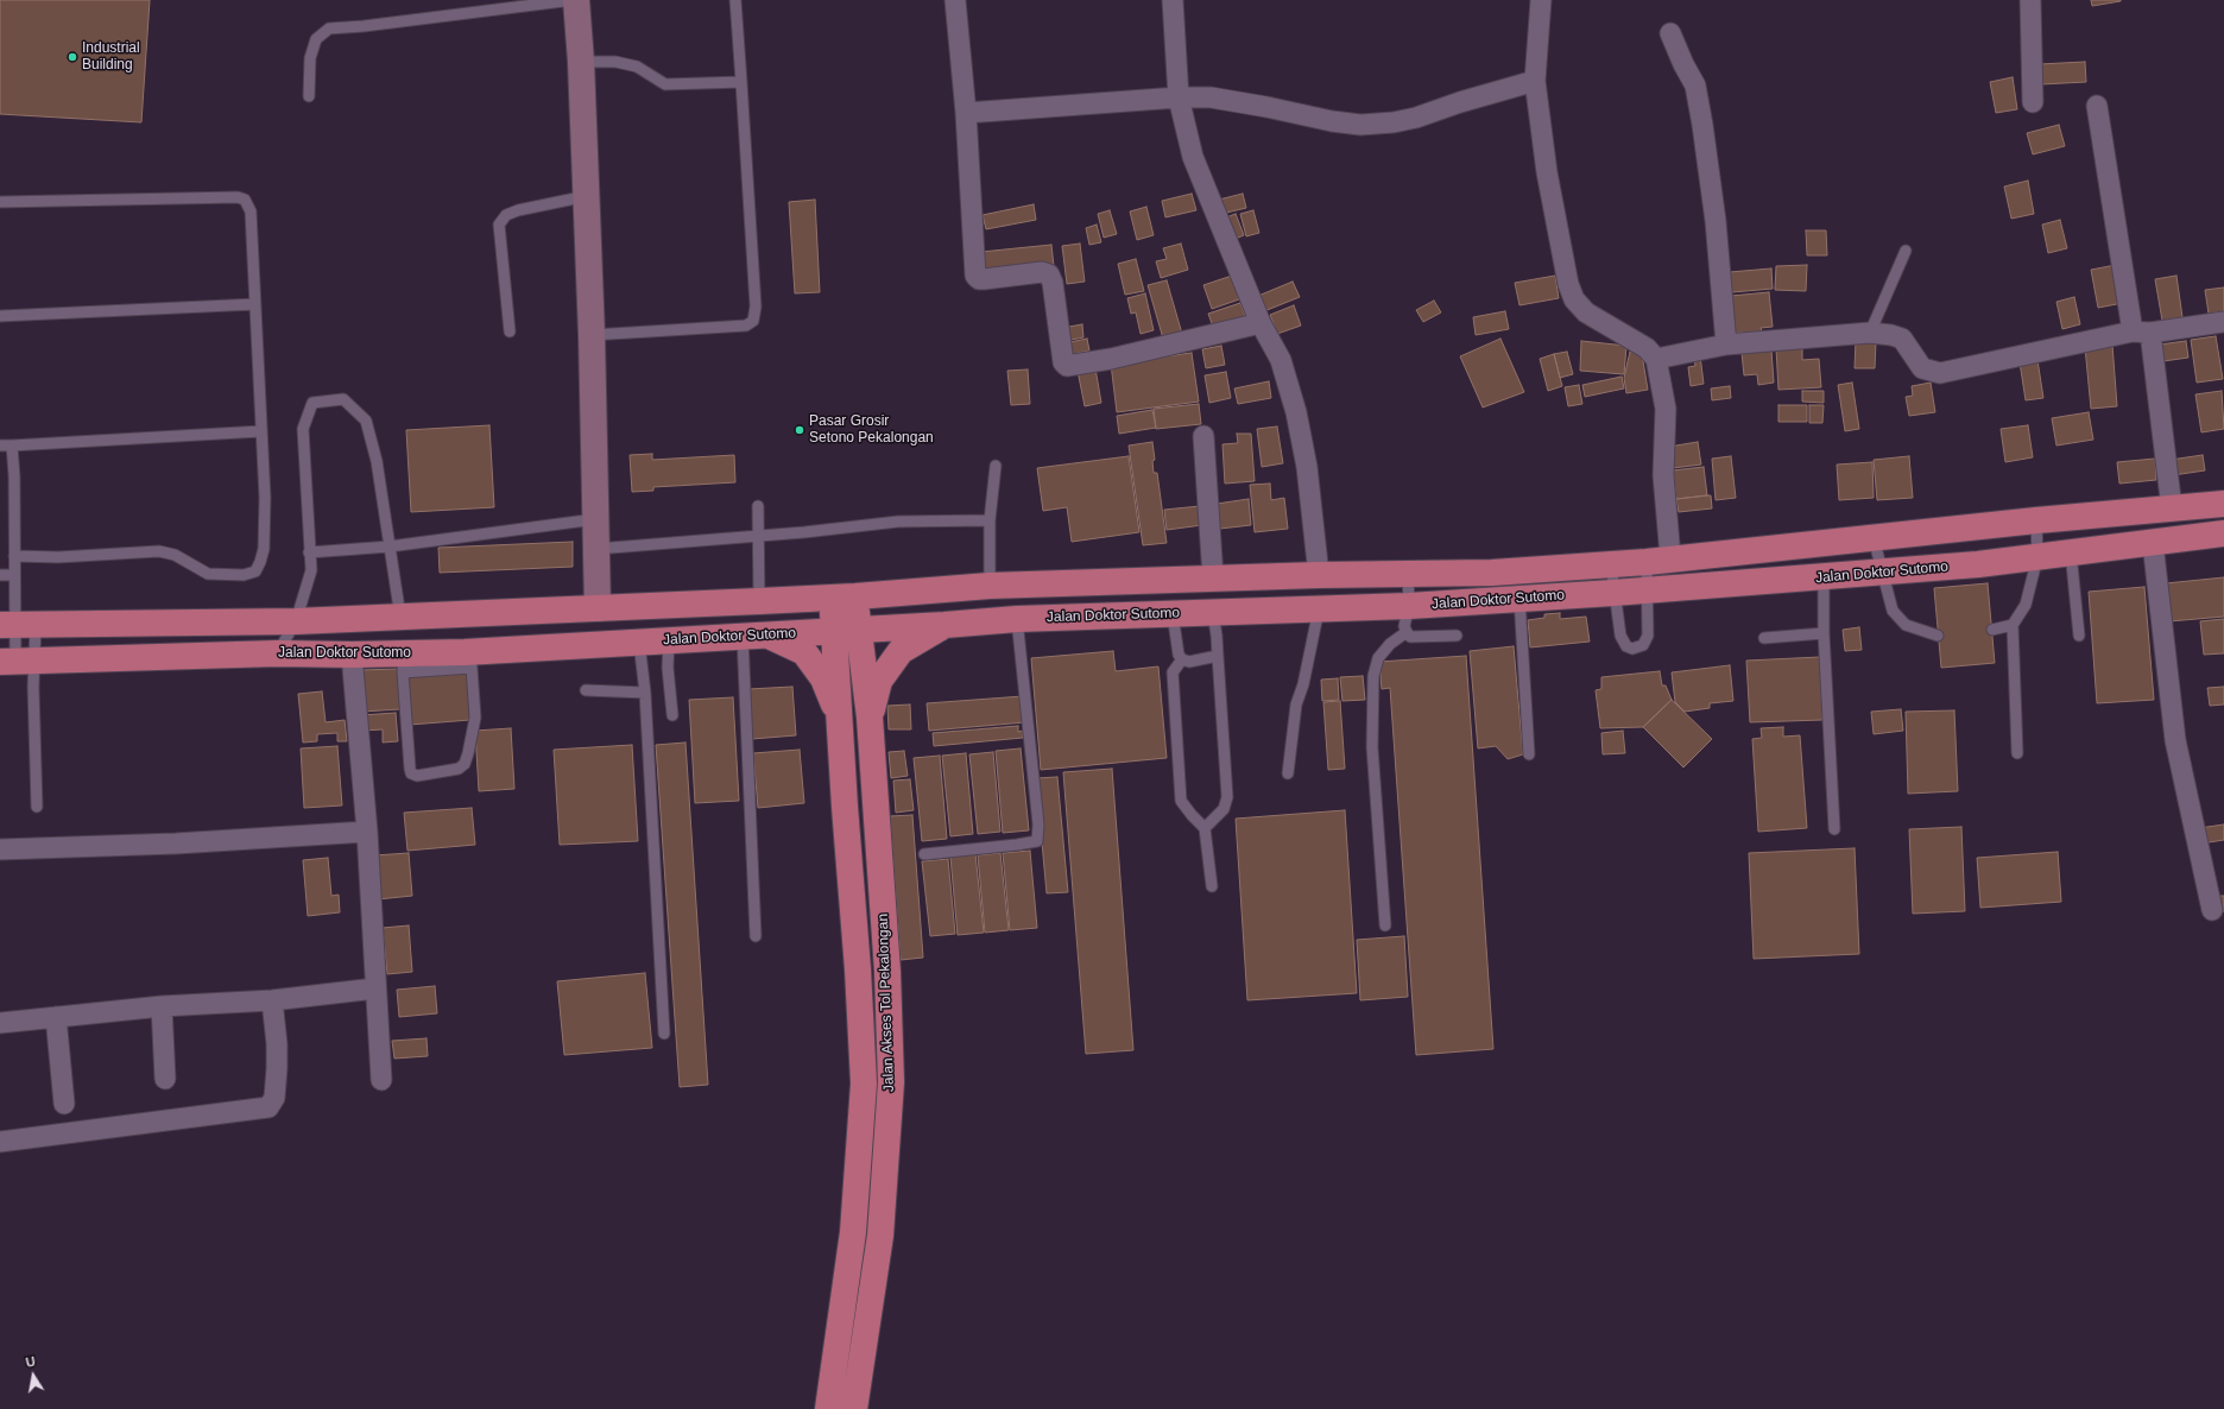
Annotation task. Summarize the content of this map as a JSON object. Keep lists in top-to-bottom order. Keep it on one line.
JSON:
{"streets":{"highway":["Jalan Doktor Sutomo","Jalan Akses Tol Pekalongan"]},"crossings":[["Jalan Doktor Sutomo","Jalan Akses Tol Pekalongan"]],"places":["Industrial Building","Pasar Grosir Setono Pekalongan"],"north":"top"}
